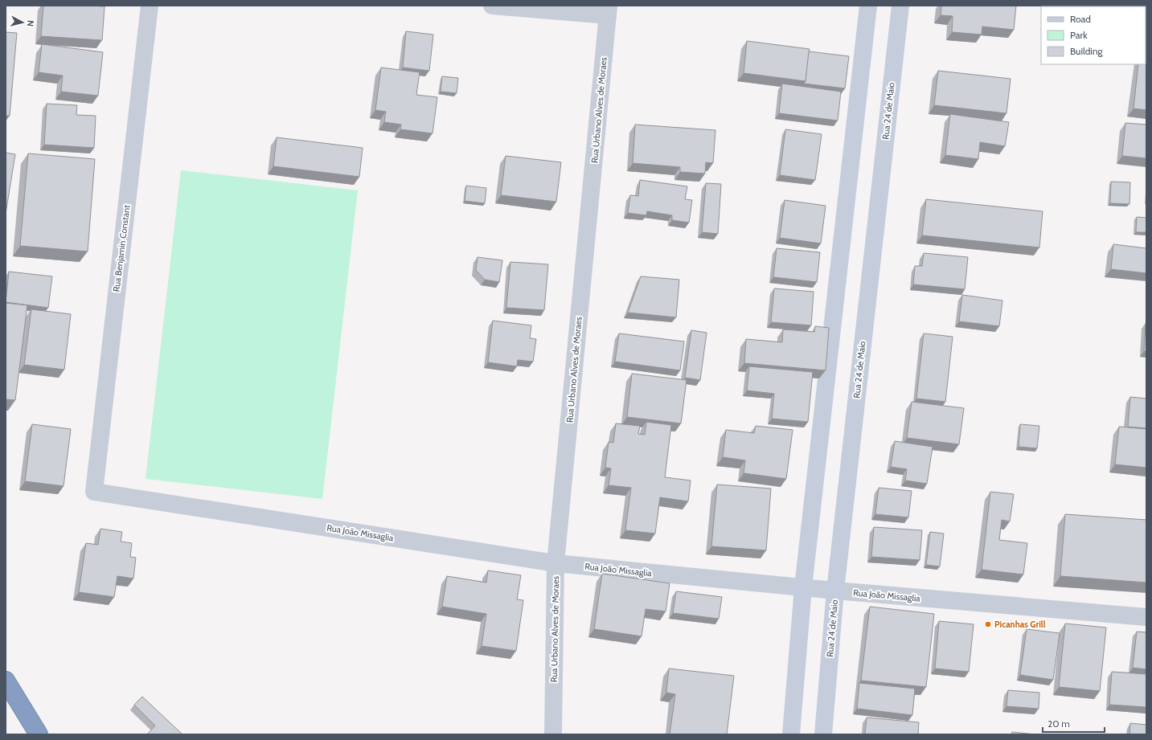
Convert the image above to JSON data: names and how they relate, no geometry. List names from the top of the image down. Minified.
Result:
{"streets":{"street":["Rua Urbano Alves de Moraes","Rua 24 de Maio","Rua Benjamin Constant","Rua João Missaglia"]},"crossings":[["Rua Urbano Alves de Moraes","Rua João Missaglia"],["Rua 24 de Maio","Rua João Missaglia"],["Rua Benjamin Constant","Rua João Missaglia"]],"places":["Picanhas Grill"],"legend":["Road","Park","Building"],"scale_bar":"20 m","north":"right"}
